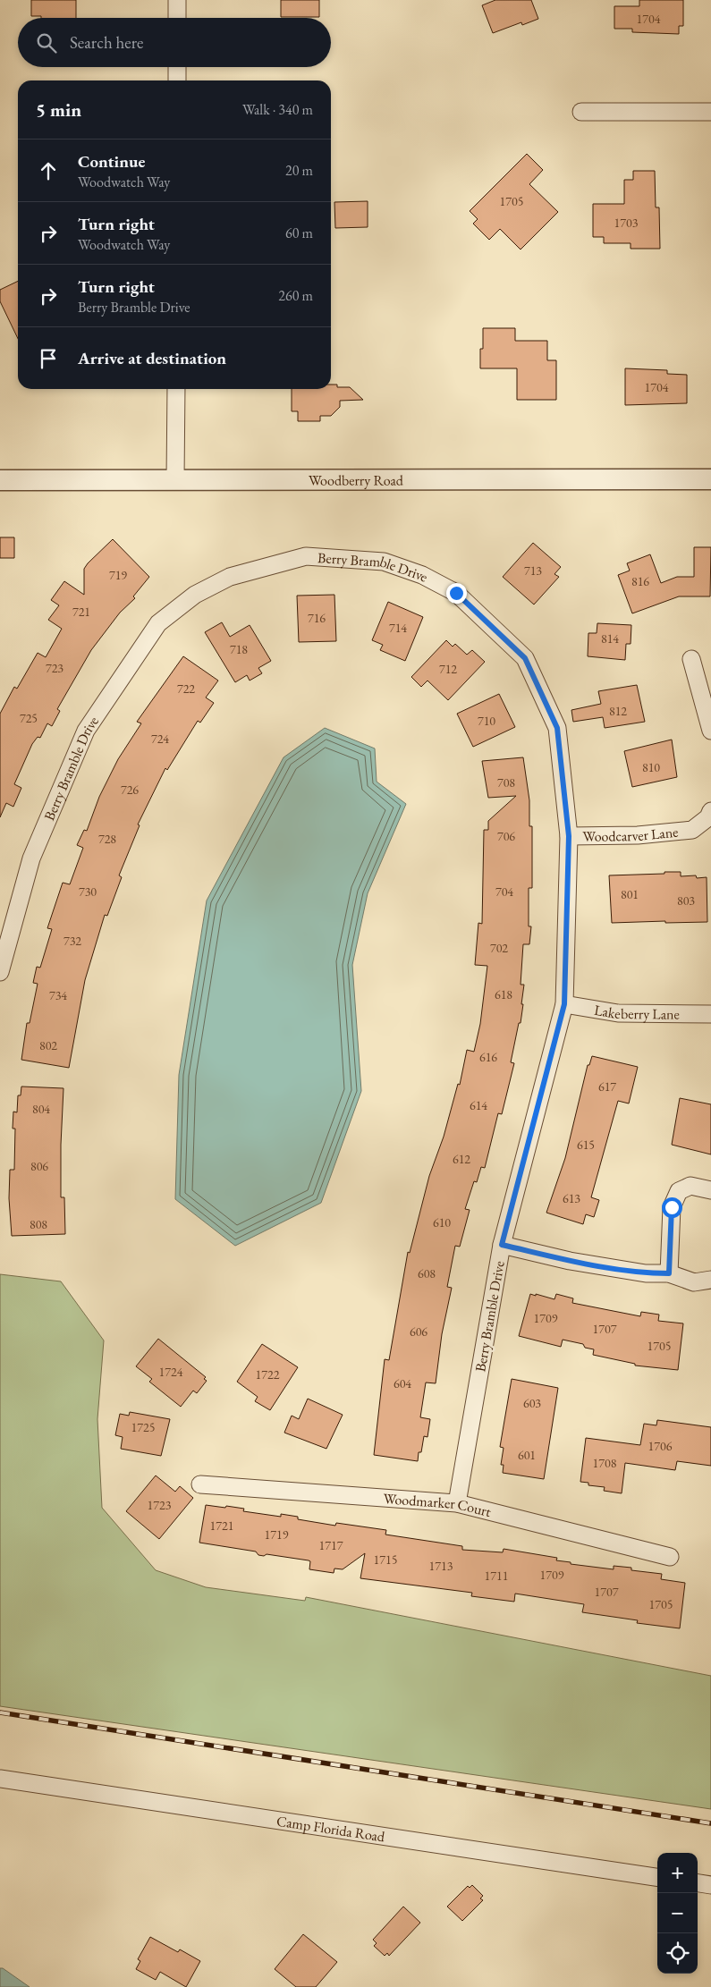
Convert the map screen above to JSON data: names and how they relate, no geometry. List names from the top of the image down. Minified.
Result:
{"streets":{"street":["Woodberry Road","Berry Bramble Drive","Woodcarver Lane","Lakeberry Lane","Woodmarker Court","Camp Florida Road"]},"crossings":[["Berry Bramble Drive","Woodcarver Lane"],["Berry Bramble Drive","Lakeberry Lane"],["Berry Bramble Drive","Woodmarker Court"]],"house_numbers":["1704","1705","1703","1704","713","719","816","721","716","714","814","718","723","712","722","812","725","710","724","810","708","726","706","728","730","704","801","803","732","702","618","734","802","616","617","614","804","615","612","806","613","610","808","608","1709","1707","606","1705","1724","1722","604","603","1725","1706","601","1708","1723","1721","1719","1717","1715","1713","1709","1711","1707","1705"],"page":{"search":"Search here","heading":["5 min","Walk · 340 m"],"list":[["Continue","Woodwatch Way","20 m"],["Turn right","Woodwatch Way","60 m"],["Turn right","Berry Bramble Drive","260 m"],"Arrive at destination"],"map_buttons":["+","−"]}}
